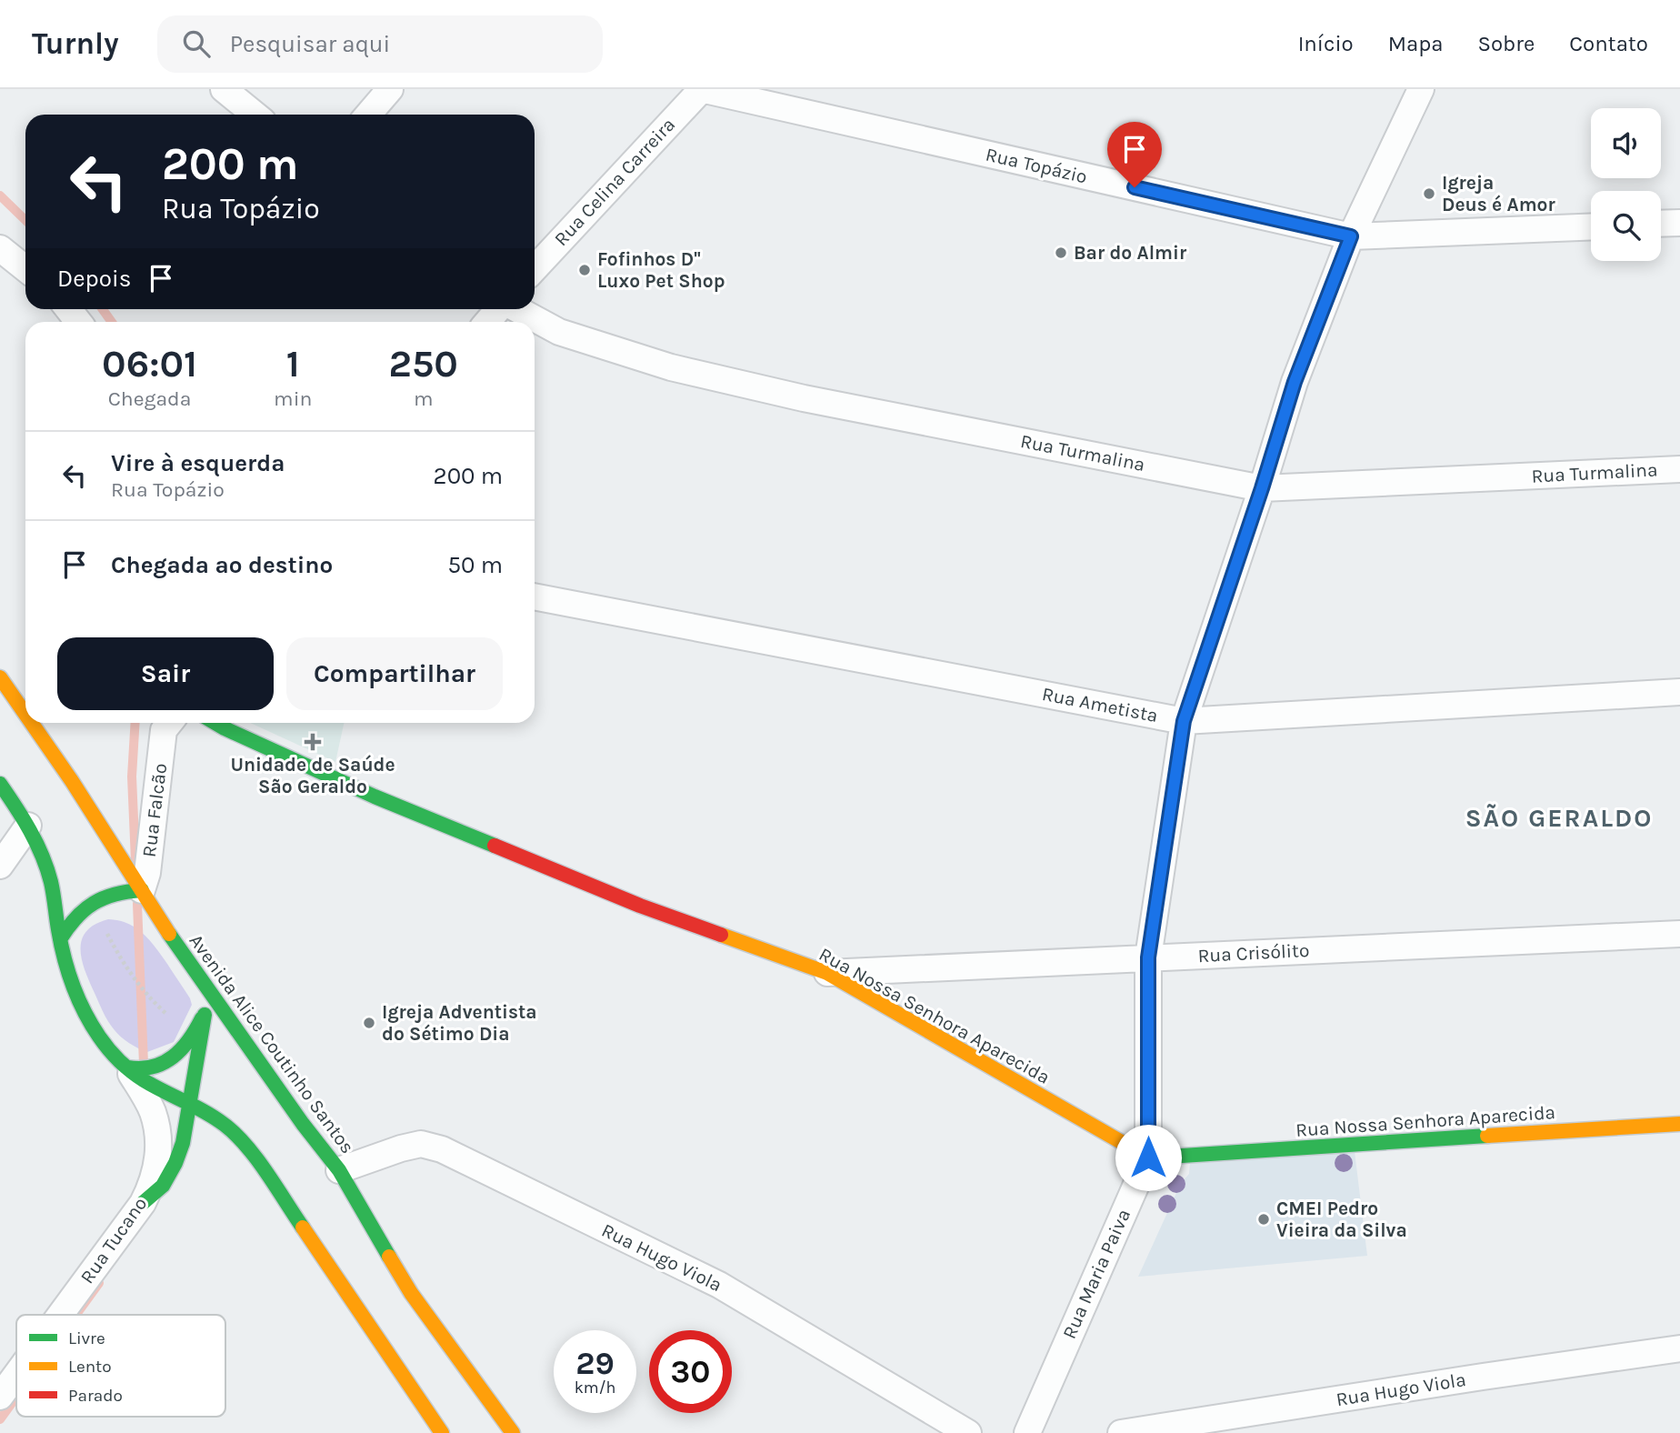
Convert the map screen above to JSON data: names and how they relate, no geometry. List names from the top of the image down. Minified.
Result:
{"streets":{"main road":["Rua Nossa Senhora Aparecida","Avenida Alice Coutinho Santos"],"street":["Rua Topázio","Rua Celina Carreira","Rua Turmalina","Rua Ametista","Rua Falcão","Rua Crisólito","Rua Tucano","Rua Hugo Viola","Rua Maria Paiva"]},"crossings":[["Rua Topázio","Rua Celina Carreira"],["Rua Topázio","Rua Maria Paiva"],["Rua Turmalina","Rua Maria Paiva"],["Rua Ametista","Rua Maria Paiva"],["Rua Falcão","Avenida Alice Coutinho Santos"],["Rua Crisólito","Rua Nossa Senhora Aparecida"],["Rua Crisólito","Rua Maria Paiva"],["Rua Nossa Senhora Aparecida","Rua Maria Paiva"],["Avenida Alice Coutinho Santos","Rua Hugo Viola"]],"districts":["SÃO GERALDO"],"places":{"other":["Igreja Deus é Amor","Bar do Almir","Fofinhos D'' Luxo Pet Shop","Igreja Adventista do Sétimo Dia","CMEI Pedro Vieira da Silva"],"health":["Unidade de Saúde São Geraldo"]},"legend":["Livre","Lento","Parado"],"page":{"header":"Turnly","search":"Pesquisar aqui","nav":["Início","Mapa","Sobre","Contato"],"turn":["200 m","Rua Topázio"],"then":"Depois","eta":["06:01","Chegada","1","min","250","m"],"list":[{"name":"Vire à esquerda","note":"Rua Topázio","value":"200 m"},{"name":"Chegada ao destino","value":"50 m"}],"buttons":["Sair","Compartilhar"],"speed":"29 km/h","limit":"30"}}
